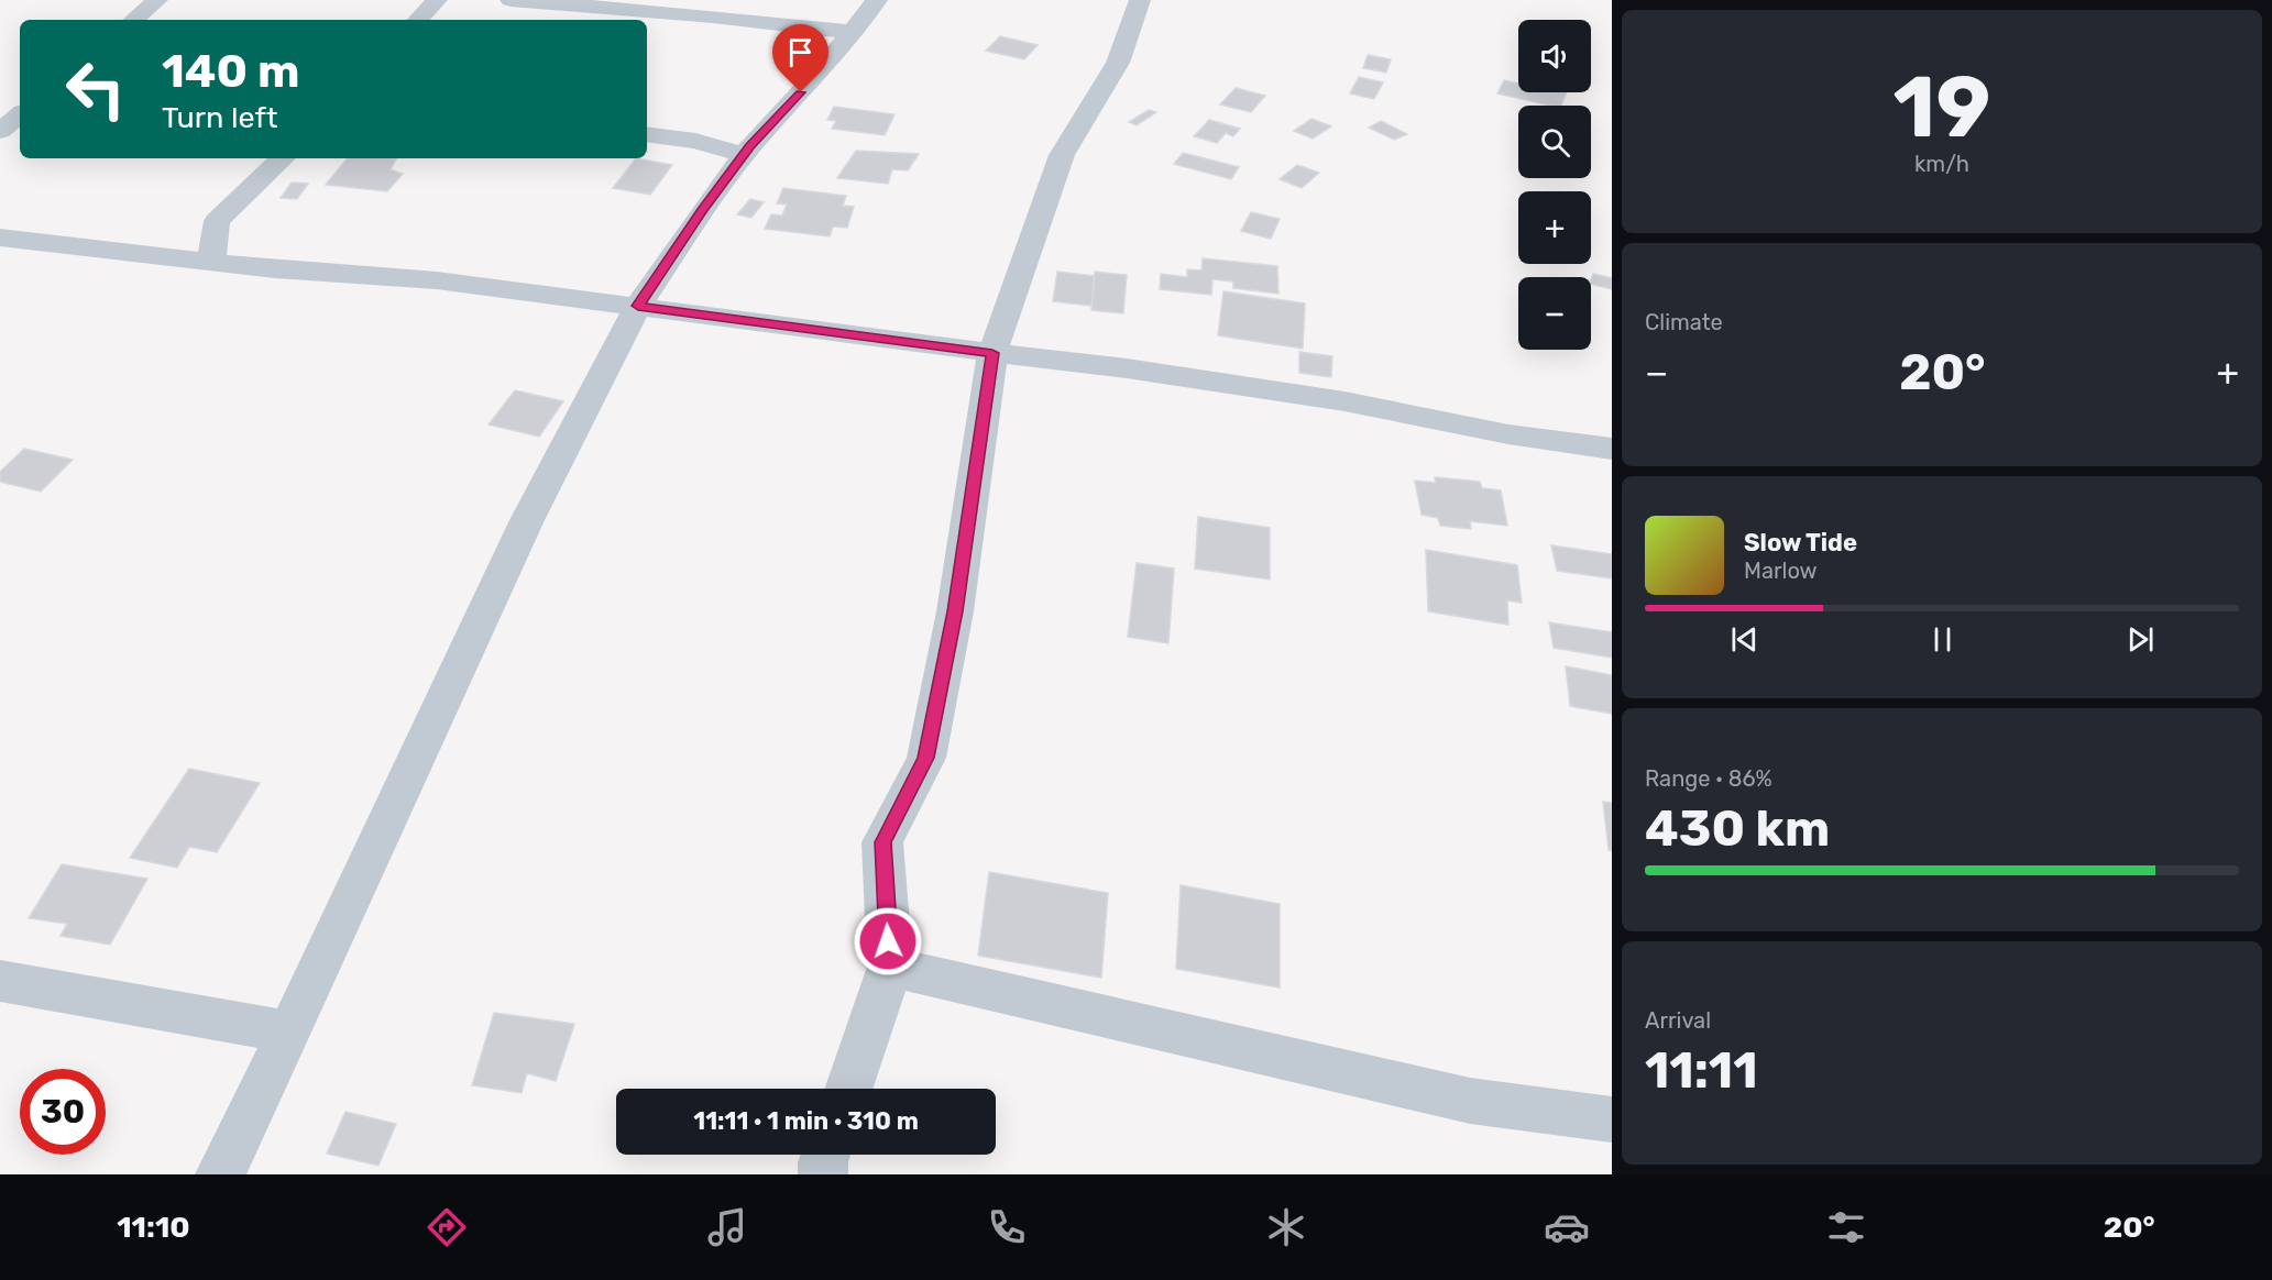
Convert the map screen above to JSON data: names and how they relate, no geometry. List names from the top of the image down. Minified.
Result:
{"page":{"tile":[["19","km/h"],"Climate",["Range · 86%","430 km"],["Arrival","11:11"]],"map_buttons":["+","−"],"turn":["140 m","Turn left"],"heat":["−","20°","+"],"song":["Slow Tide","Marlow"],"limit":"30","trip":"11:11 · 1 min · 310 m","tabs":["11:10","20°"]}}
